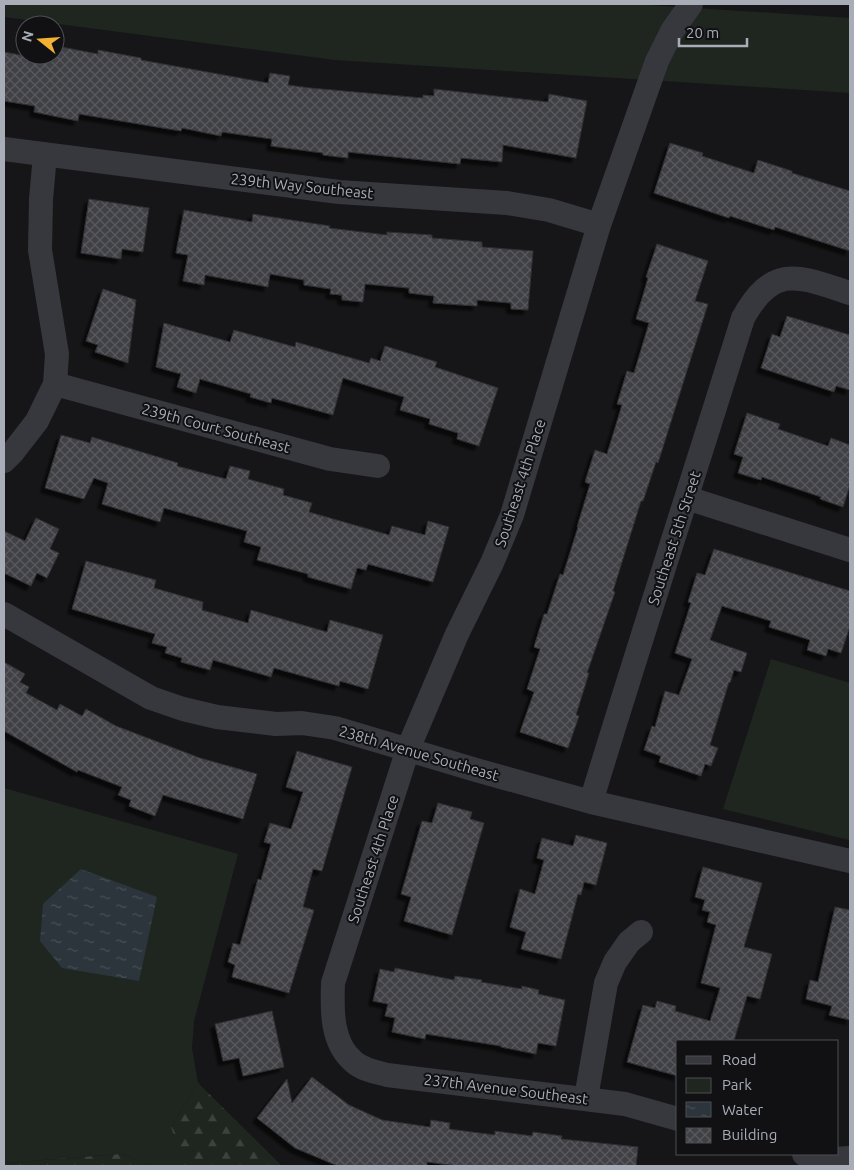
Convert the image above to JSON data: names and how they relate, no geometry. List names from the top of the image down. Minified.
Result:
{"streets":{"street":["239th Way Southeast","239th Court Southeast","Southeast 4th Place","Southeast 5th Street","238th Avenue Southeast","237th Avenue Southeast"]},"crossings":[["239th Way Southeast","Southeast 4th Place"],["Southeast 4th Place","238th Avenue Southeast"],["Southeast 4th Place","237th Avenue Southeast"],["Southeast 5th Street","238th Avenue Southeast"]],"legend":["Road","Park","Water","Building"],"scale_bar":"20 m","north":"left"}
